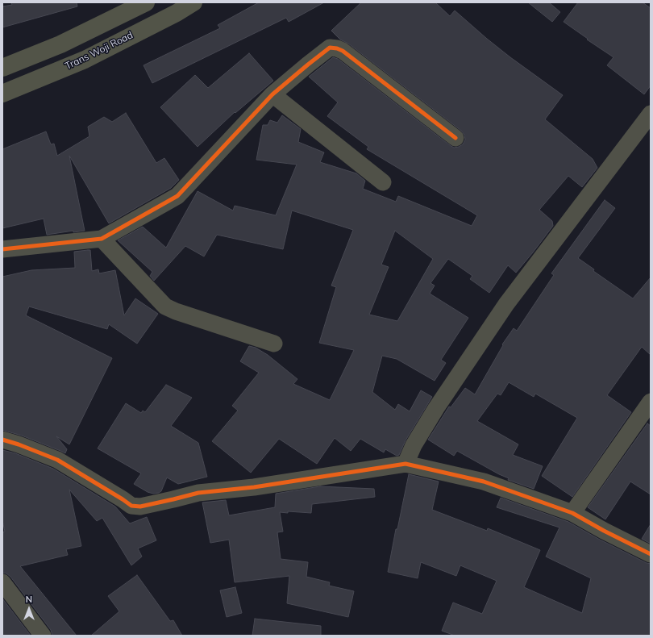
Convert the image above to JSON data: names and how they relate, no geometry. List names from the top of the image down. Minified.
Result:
{"streets":{"main road":["Trans Woji Road"]},"north":"top"}
